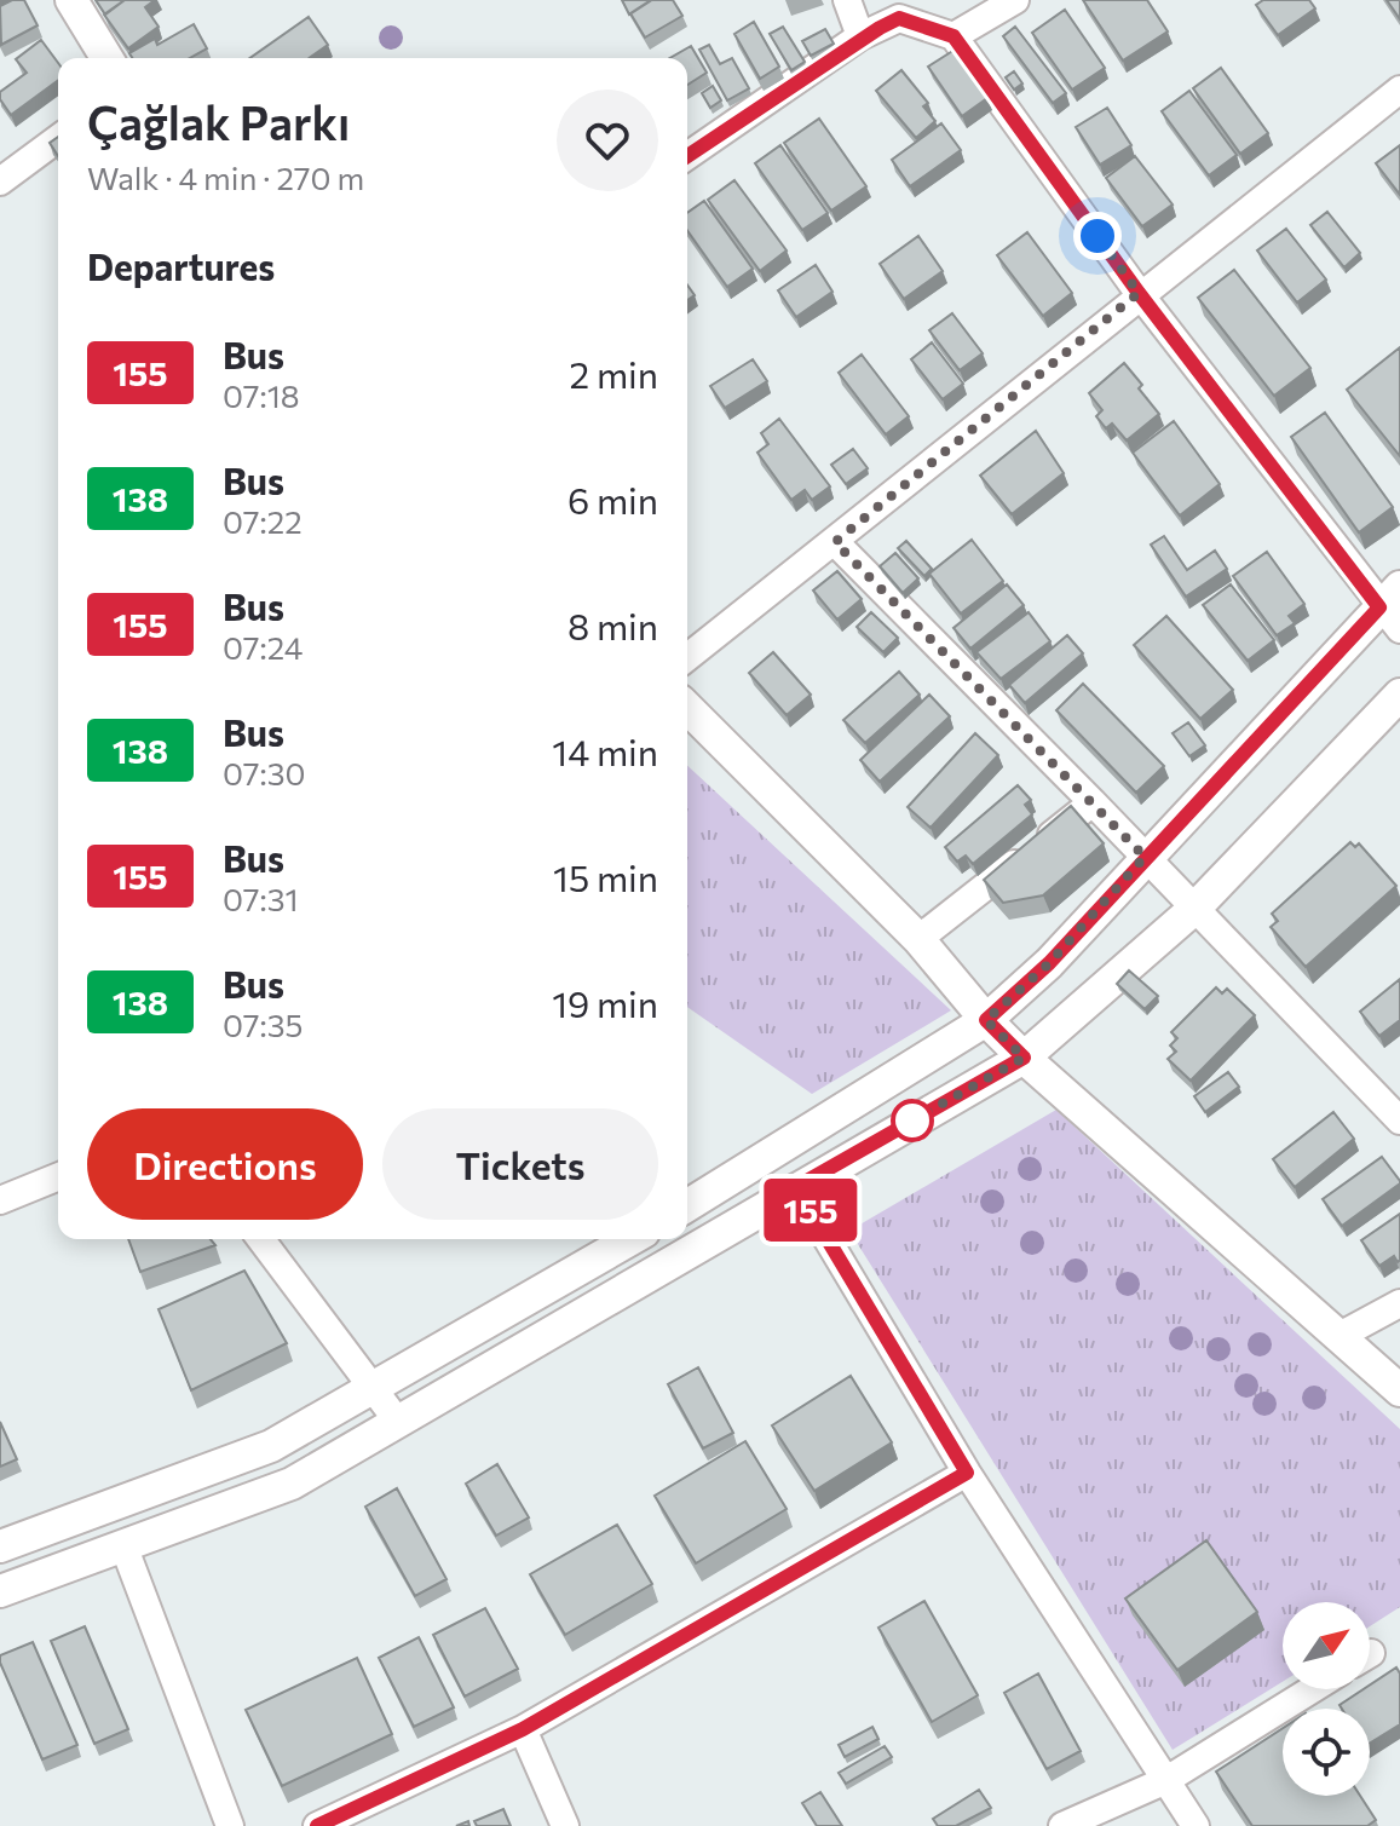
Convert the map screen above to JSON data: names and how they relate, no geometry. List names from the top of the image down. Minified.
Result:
{"lines":["bus line 155"],"north":"top right","page":{"on_map":"155","heading":[["Çağlak Parkı","Walk · 4 min · 270 m"],"Departures"],"list":[{"mark":"155","name":"Bus","note":"07:18","value":"2 min"},{"mark":"138","name":"Bus","note":"07:22","value":"6 min"},{"mark":"155","name":"Bus","note":"07:24","value":"8 min"},{"mark":"138","name":"Bus","note":"07:30","value":"14 min"},{"mark":"155","name":"Bus","note":"07:31","value":"15 min"},{"mark":"138","name":"Bus","note":"07:35","value":"19 min"}],"buttons":["Directions","Tickets"]}}
